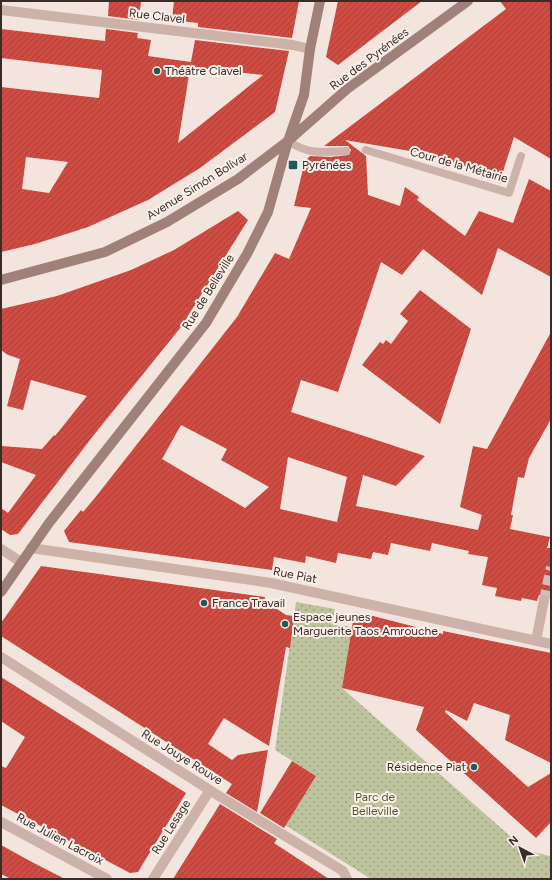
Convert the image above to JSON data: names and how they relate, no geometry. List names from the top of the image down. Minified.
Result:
{"streets":{"main road":["Rue des Pyrénées","Avenue Simón Bolívar","Rue de Belleville"],"street":["Rue Clavel","Rue Piat","Rue Jouye Rouve","Rue Lesage","Rue Julien Lacroix"],"lane":["Cour de la Métairie"]},"crossings":[["Rue Clavel","Rue de Belleville"],["Rue des Pyrénées","Avenue Simón Bolívar"],["Rue des Pyrénées","Rue de Belleville"],["Avenue Simón Bolívar","Rue de Belleville"],["Rue de Belleville","Rue Piat"],["Rue Jouye Rouve","Rue Lesage"]],"parks":["Parc de Belleville"],"places":{"other":["Théâtre Clavel","France Travail","Espace jeunes Marguerite Taos Amrouche","Résidence Piat"],"transit":["Pyrénées"]},"north":"top left"}
